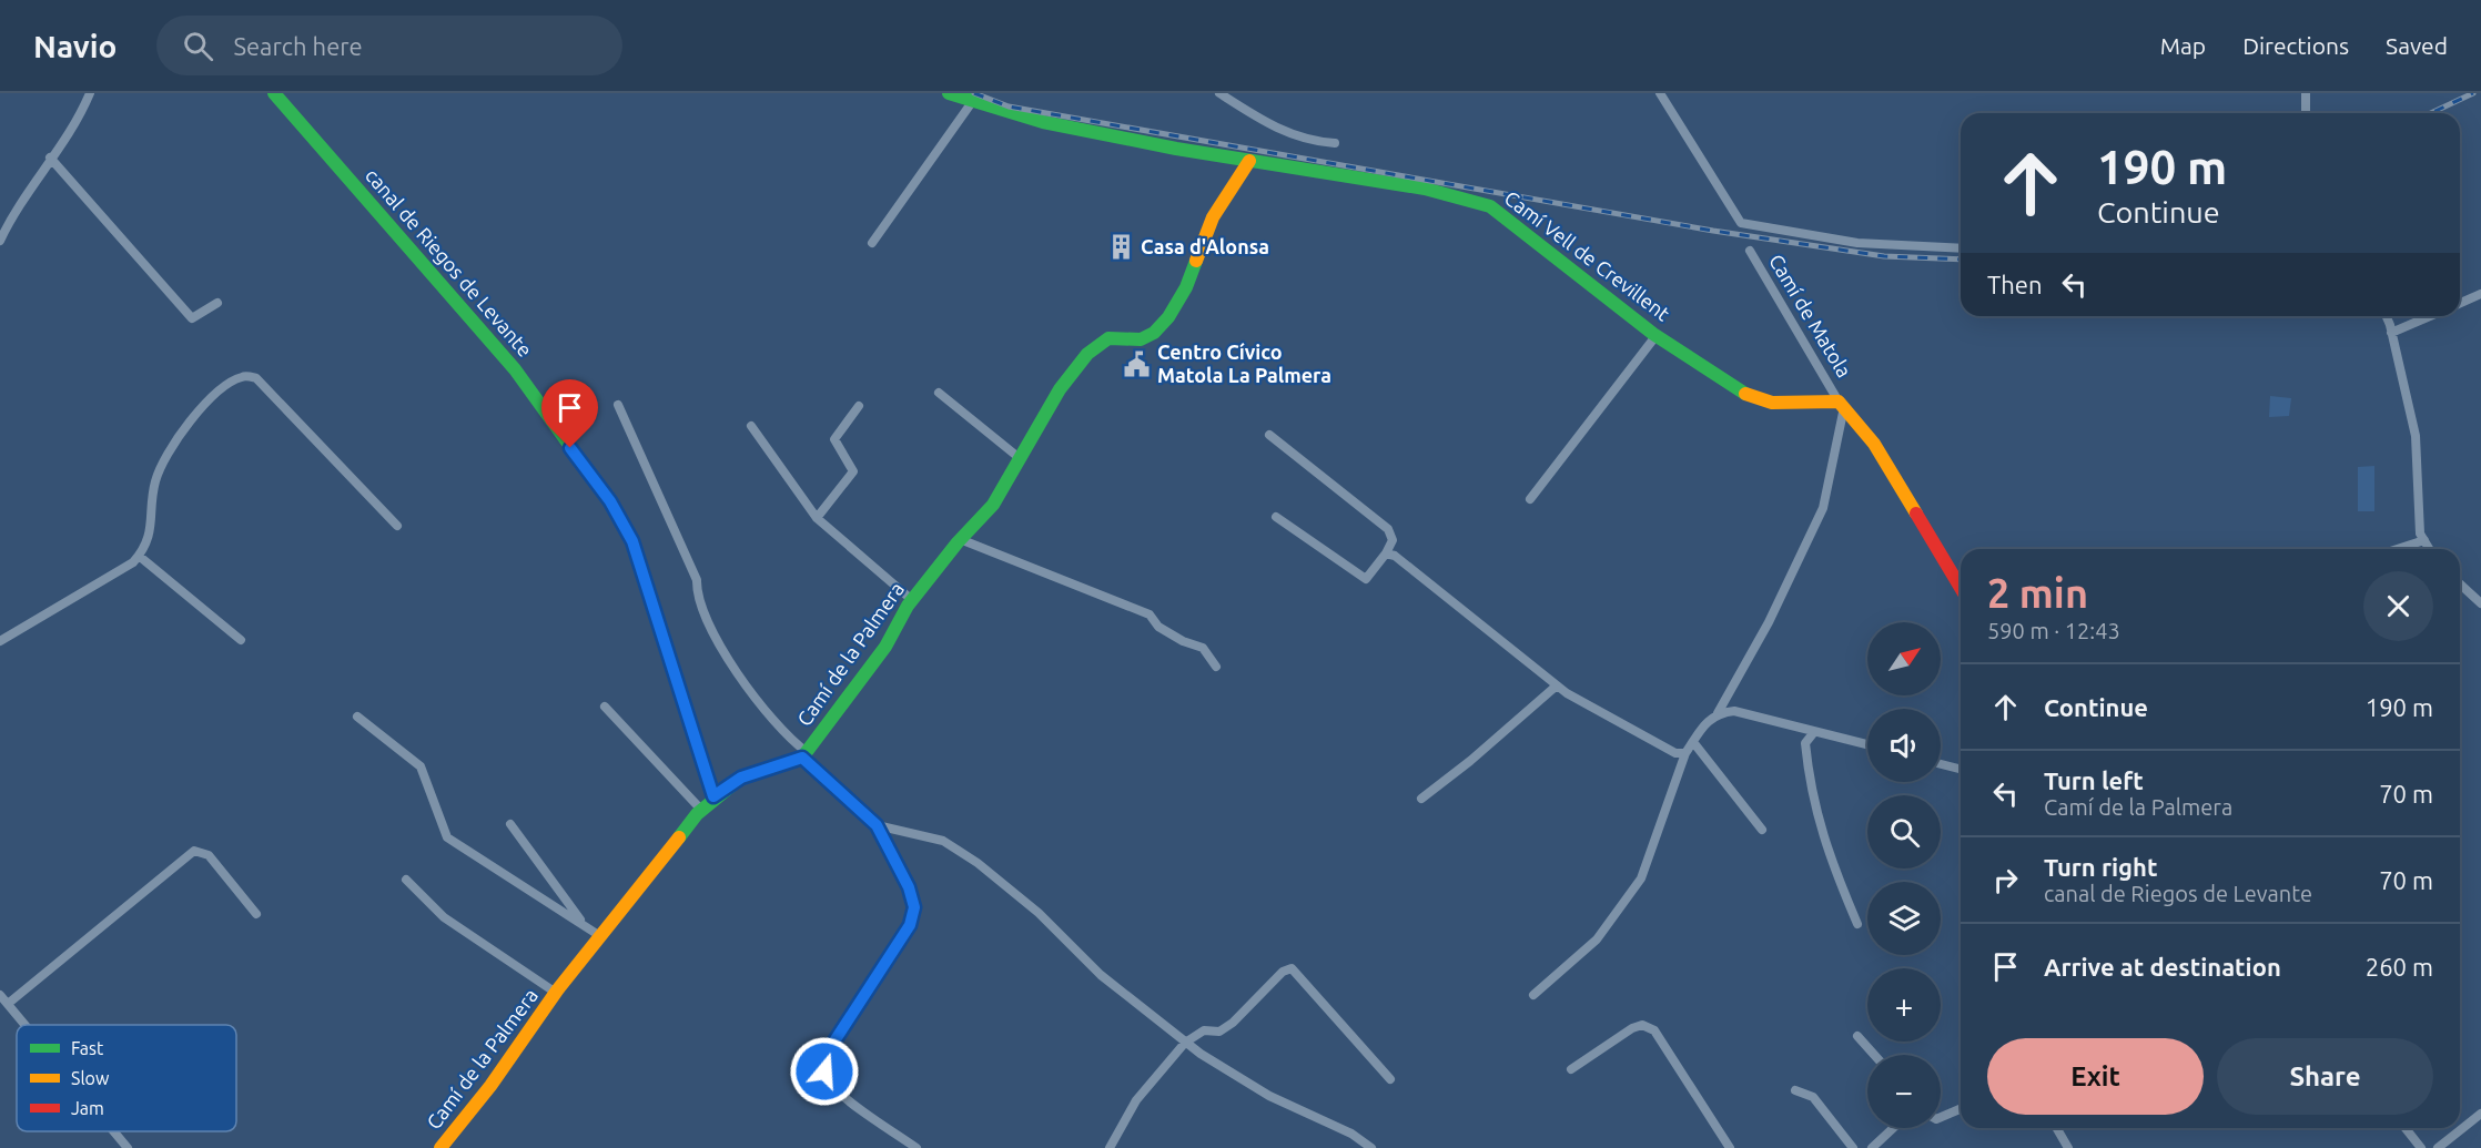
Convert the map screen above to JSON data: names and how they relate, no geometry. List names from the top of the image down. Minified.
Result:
{"streets":{"street":["Camí Vell de Crevillent","canal de Riegos de Levante","Camí de Matola","Camí de la Palmera"]},"crossings":[["Camí Vell de Crevillent","Camí de Matola"],["Camí Vell de Crevillent","Camí de la Palmera"],["canal de Riegos de Levante","Camí de la Palmera"]],"places":{"building":["Casa d'Alonsa"],"public building":["Centro Cívico Matola La Palmera"]},"legend":["Fast","Slow","Jam"],"north":"top right","page":{"header":"Navio","search":"Search here","nav":["Map","Directions","Saved"],"turn":["190 m","Continue"],"then":"Then","heading":["2 min","590 m · 12:43"],"map_buttons":["+","−"],"list":[{"name":"Continue","value":"190 m"},{"name":"Turn left","note":"Camí de la Palmera","value":"70 m"},{"name":"Turn right","note":"canal de Riegos de Levante","value":"70 m"},{"name":"Arrive at destination","value":"260 m"}],"buttons":["Exit","Share"]}}
